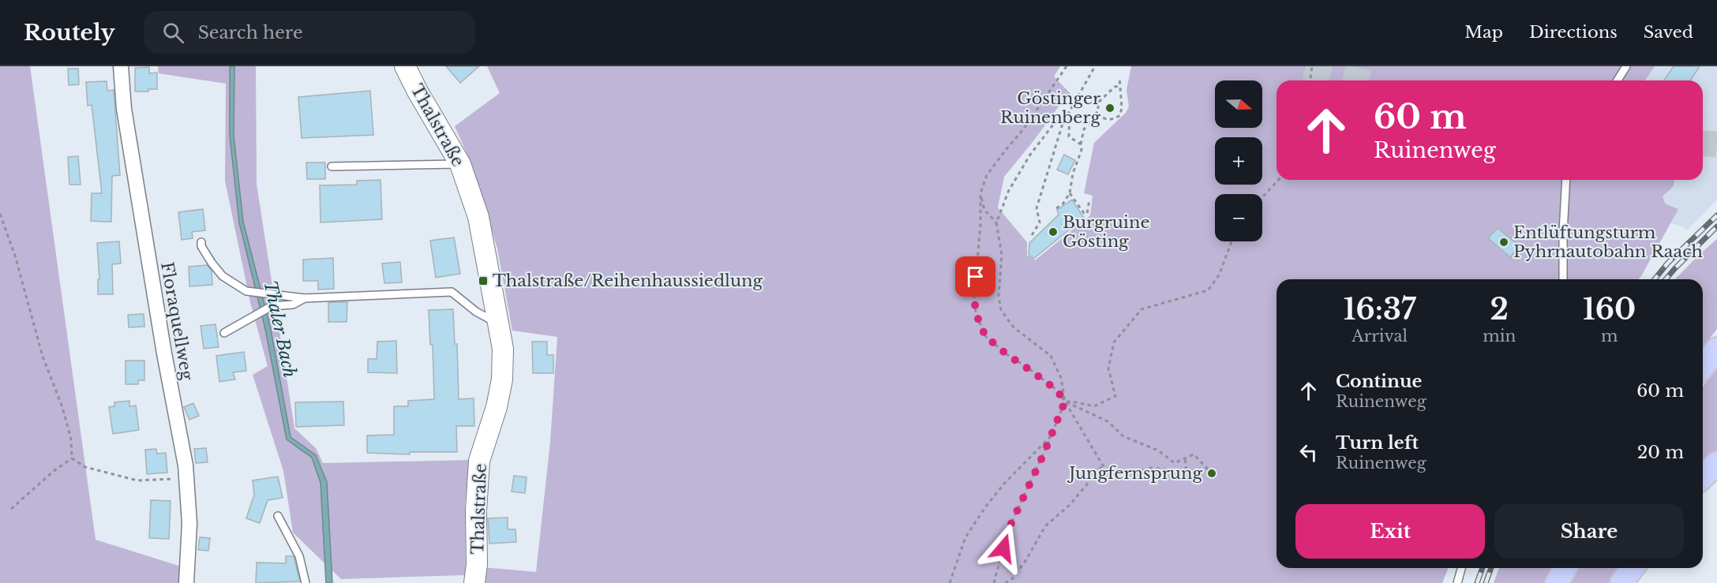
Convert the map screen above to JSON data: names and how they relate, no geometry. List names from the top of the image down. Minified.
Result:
{"streets":{"main road":["Thalstraße"],"street":["Floraquellweg"]},"water":["Thaler Bach"],"places":{"other":["Göstinger Ruinenberg","Burgruine Gösting","Entlüftungsturm Pyhrnautobahn Raach","Jungfernsprung"],"transit":["Thalstraße/Reihenhaussiedlung"]},"north":"right","page":{"header":"Routely","search":"Search here","nav":["Map","Directions","Saved"],"map_buttons":["+","−"],"turn":["60 m","Ruinenweg"],"eta":["16:37","Arrival","2","min","160","m"],"list":[{"name":"Continue","note":"Ruinenweg","value":"60 m"},{"name":"Turn left","note":"Ruinenweg","value":"20 m"}],"buttons":["Exit","Share"]}}
